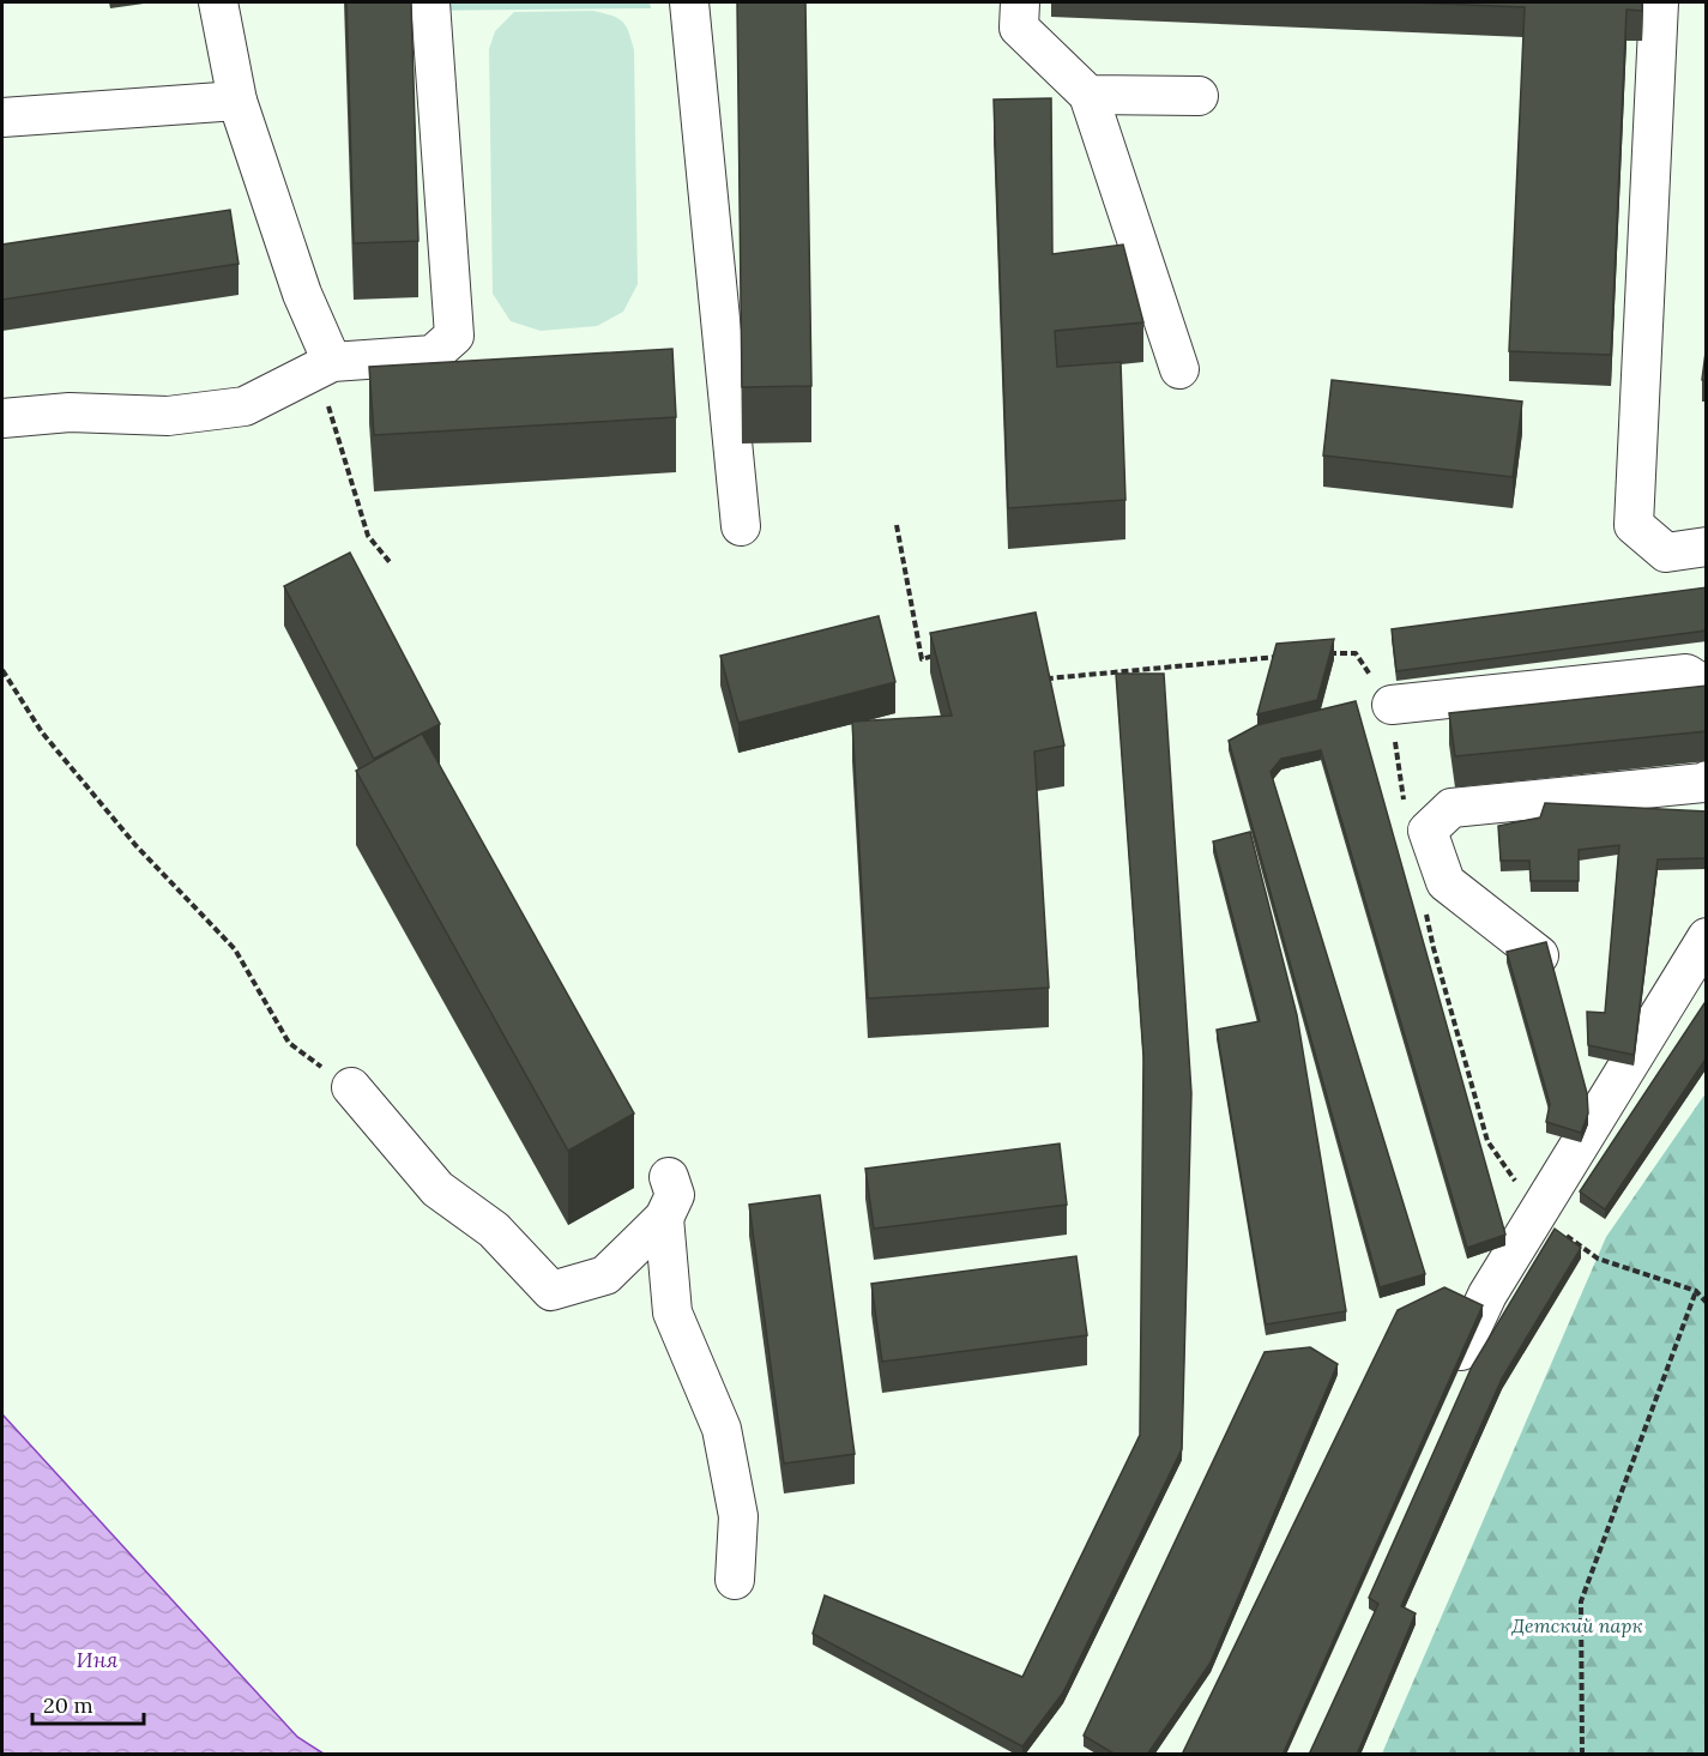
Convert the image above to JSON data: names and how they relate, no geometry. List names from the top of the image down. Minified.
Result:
{"water":["Иня"],"parks":["Детский парк"],"scale_bar":"20 m"}
